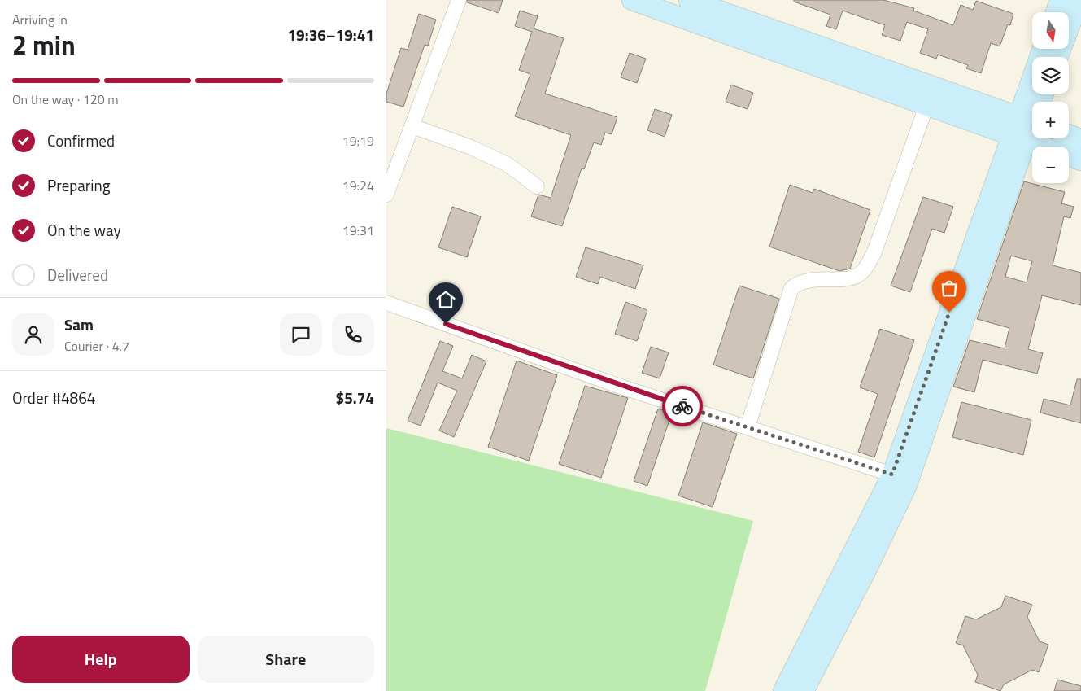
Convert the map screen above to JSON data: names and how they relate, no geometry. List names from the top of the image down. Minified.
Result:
{"north":"bottom","page":{"heading":["2 min","Arriving in","19:36–19:41"],"panel":["Sam","Courier · 4.7","Order #4864","$5.74"],"map_buttons":["+","−"],"bar":"On the way · 120 m","list":[["Confirmed","19:19"],["Preparing","19:24"],["On the way","19:31"],"Delivered"],"buttons":["Help","Share"]}}
